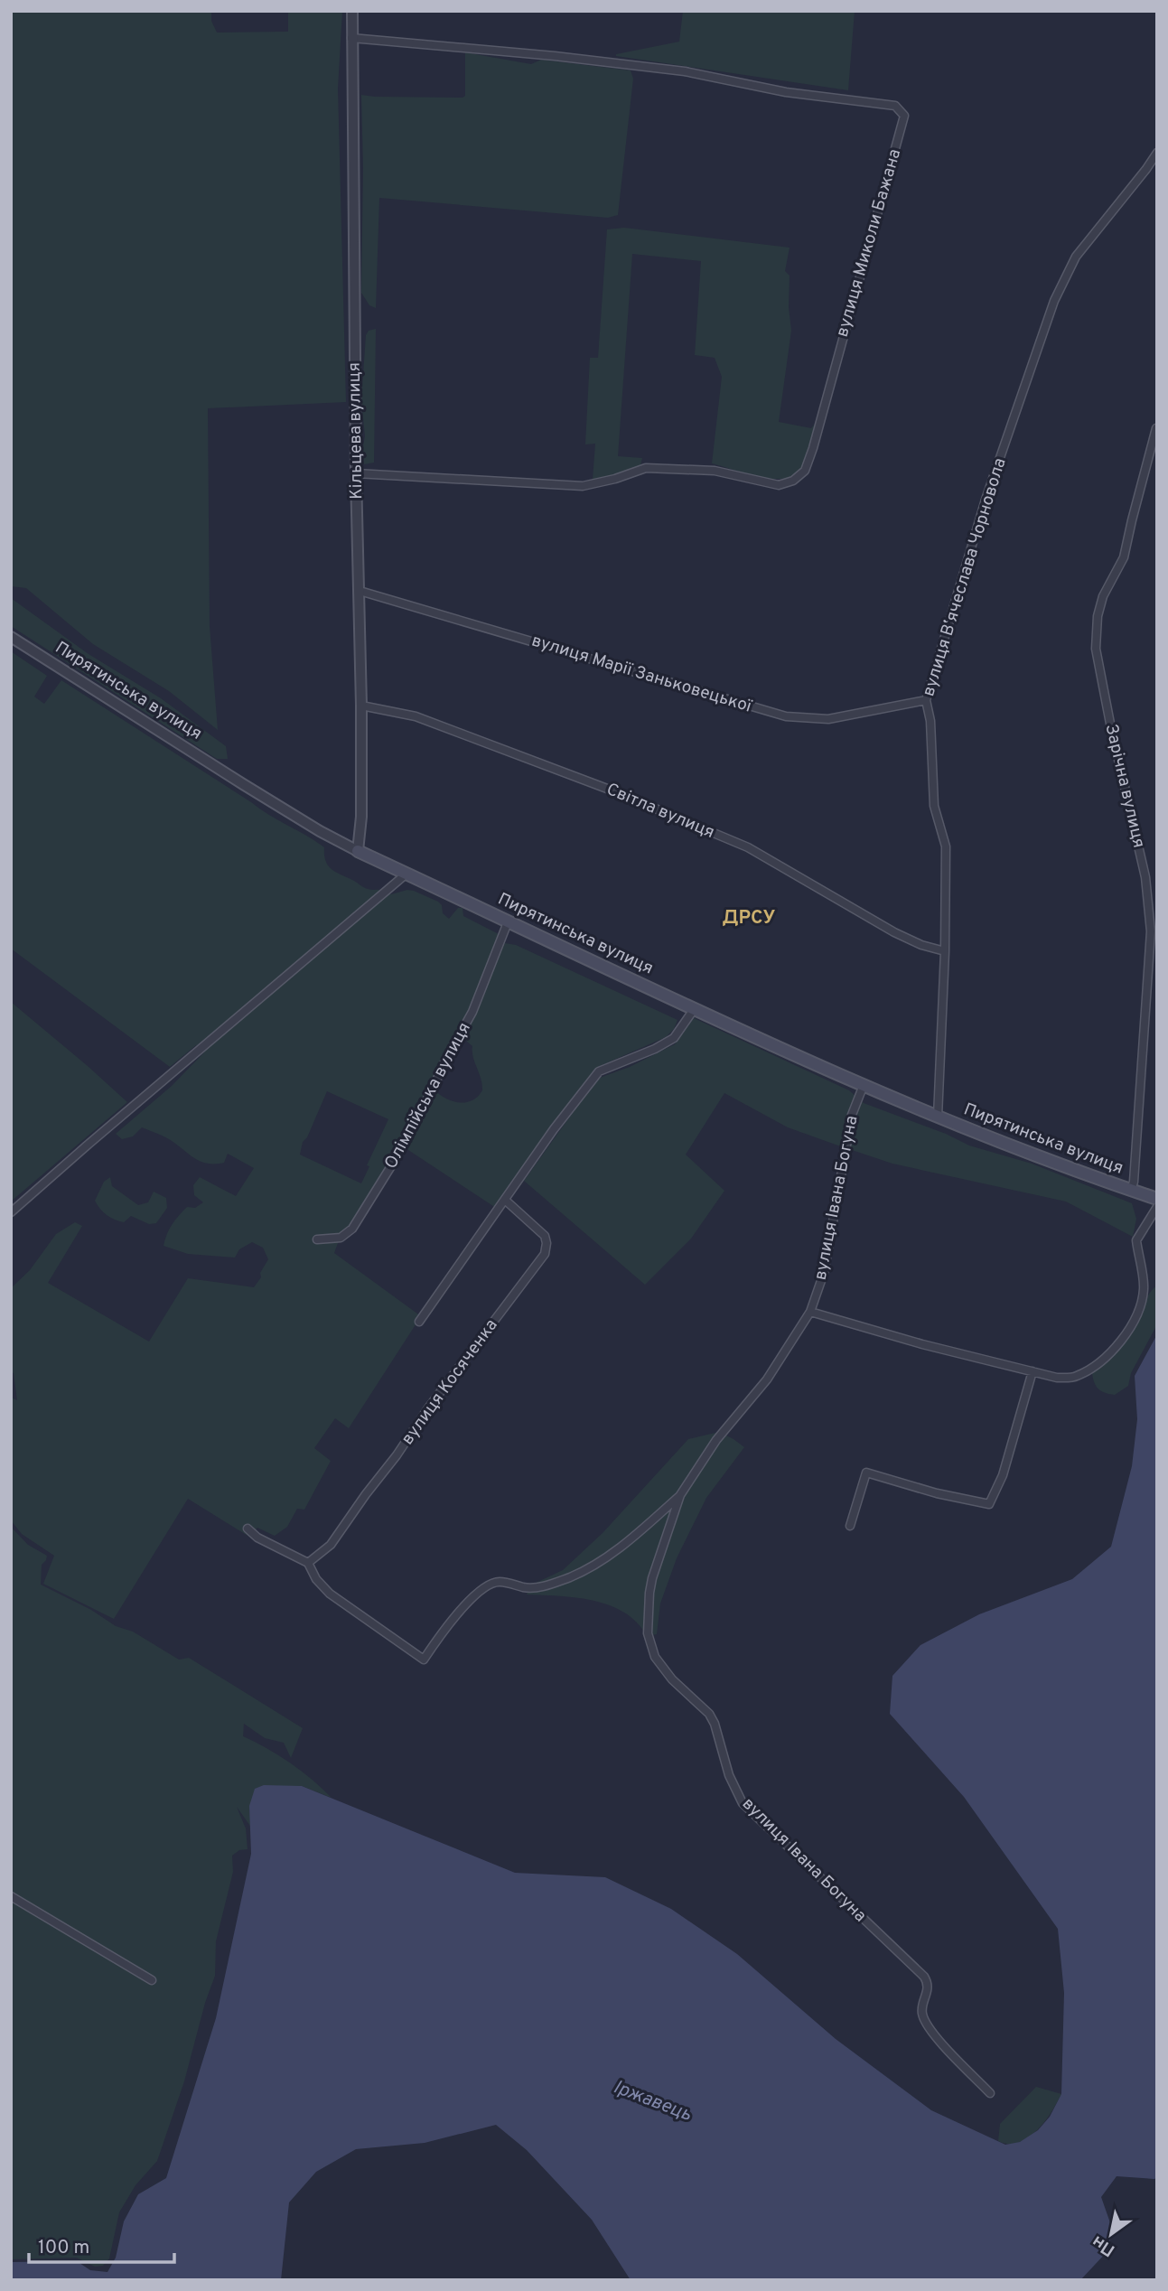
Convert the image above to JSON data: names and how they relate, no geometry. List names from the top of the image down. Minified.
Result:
{"streets":{"main road":["Пирятинська вулиця"],"street":["вулиця Миколи Бажана","Кільцева вулиця","вулиця Вʼячеслава Чорновола","вулиця Марії Заньковецької","Зарічна вулиця","Світла вулиця","Олімпійська вулиця","вулиця Івана Богуна","вулиця Косяченка"]},"crossings":[["вулиця Миколи Бажана","Кільцева вулиця"],["Кільцева вулиця","вулиця Марії Заньковецької"],["Кільцева вулиця","Пирятинська вулиця"],["Кільцева вулиця","Світла вулиця"],["вулиця Вʼячеслава Чорновола","вулиця Марії Заньковецької"],["вулиця Вʼячеслава Чорновола","Пирятинська вулиця"],["вулиця Вʼячеслава Чорновола","Світла вулиця"],["Пирятинська вулиця","Зарічна вулиця"],["Пирятинська вулиця","Олімпійська вулиця"],["Пирятинська вулиця","вулиця Івана Богуна"],["вулиця Івана Богуна","вулиця Косяченка"]],"districts":["ДРСУ"],"water":["Іржавець"],"scale_bar":"100 m","north":"bottom left"}
